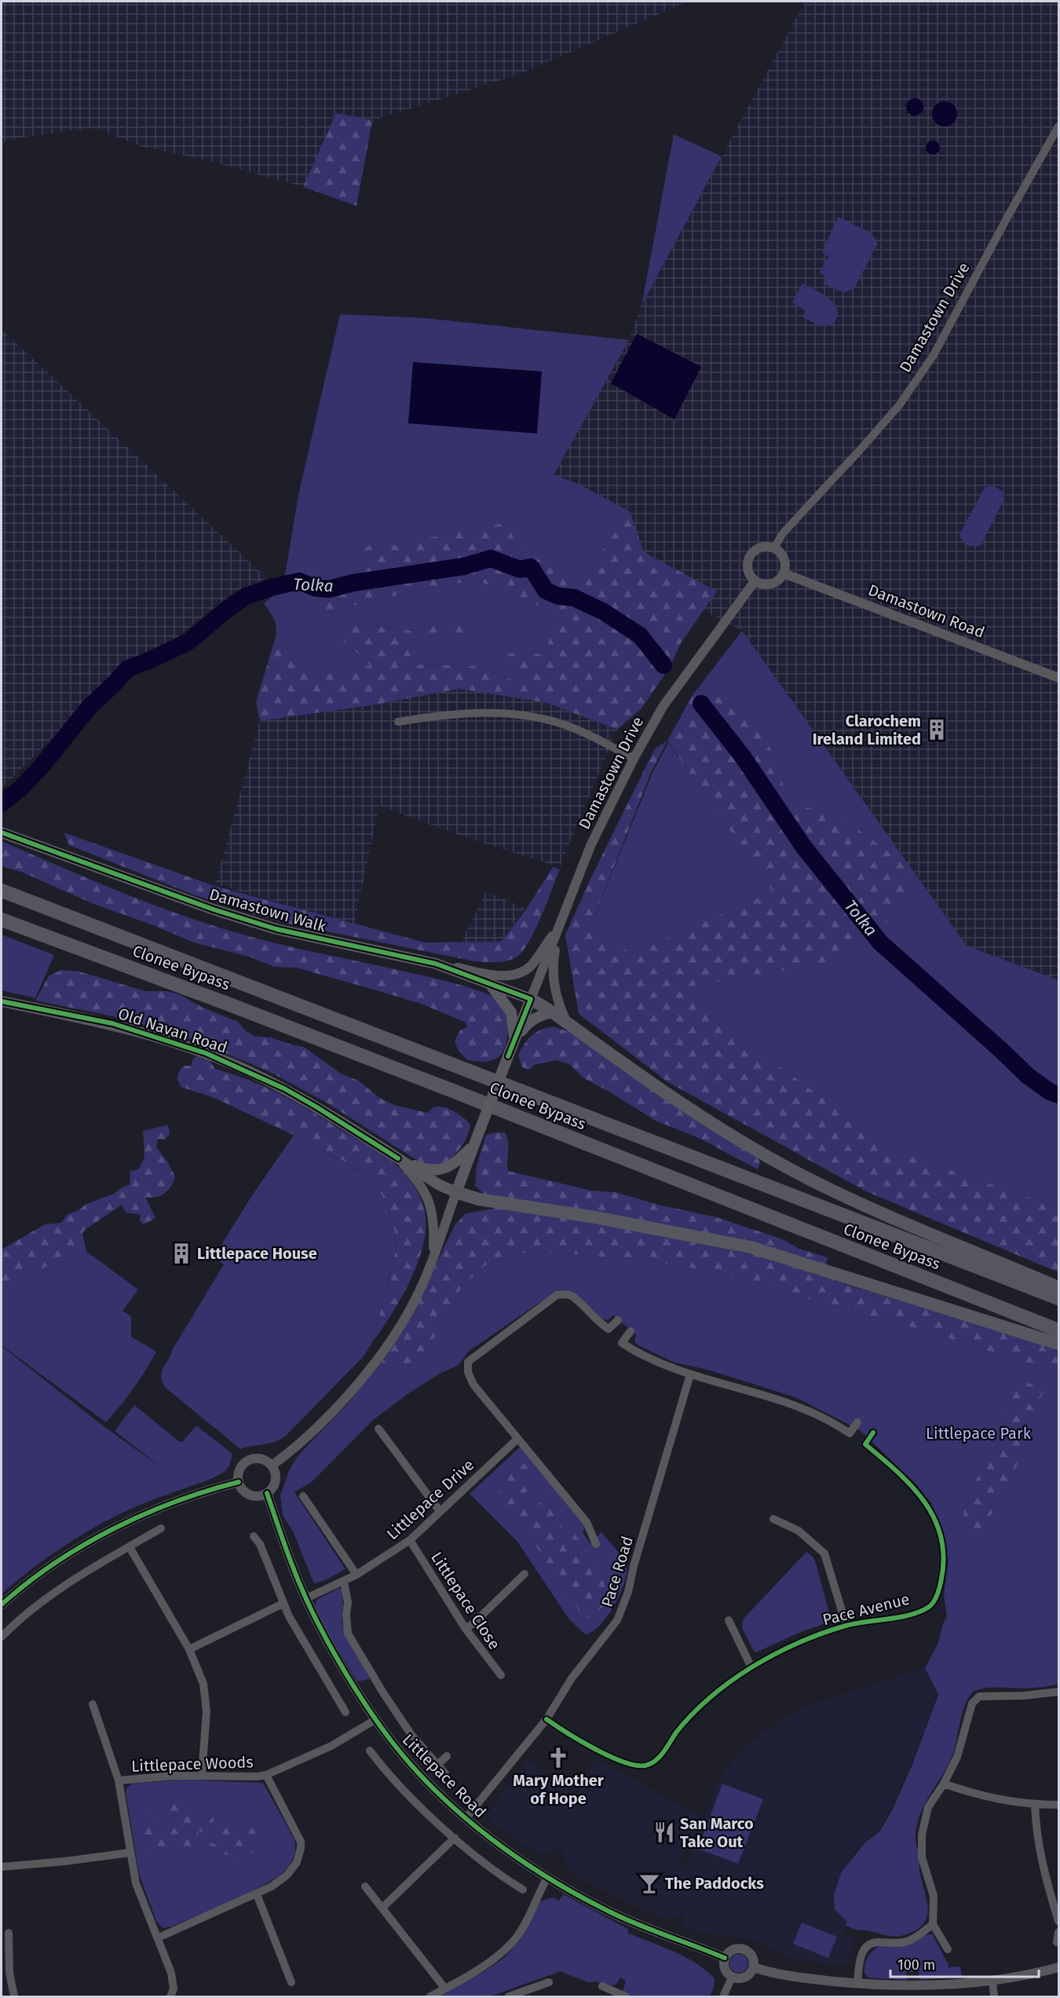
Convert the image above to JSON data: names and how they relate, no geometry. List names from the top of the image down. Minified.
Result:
{"streets":{"highway":["Clonee Bypass"],"main road":["Damastown Walk","Old Navan Road"],"street":["Damastown Drive","Damastown Road","Littlepace Drive","Pace Road","Littlepace Close","Pace Avenue","Littlepace Woods","Littlepace Road"]},"crossings":[["Damastown Drive","Damastown Road"],["Damastown Drive","Damastown Walk"],["Littlepace Drive","Littlepace Close"],["Littlepace Drive","Littlepace Road"],["Pace Road","Pace Avenue"],["Pace Road","Littlepace Road"],["Littlepace Woods","Littlepace Road"]],"water":["Tolka"],"parks":["Littlepace Park"],"places":{"building":["Clarochem Ireland Limited","Littlepace House"],"church":["Mary Mother of Hope"],"restaurant":["San Marco Take Out"],"bar":["The Paddocks"]},"scale_bar":"100 m"}
